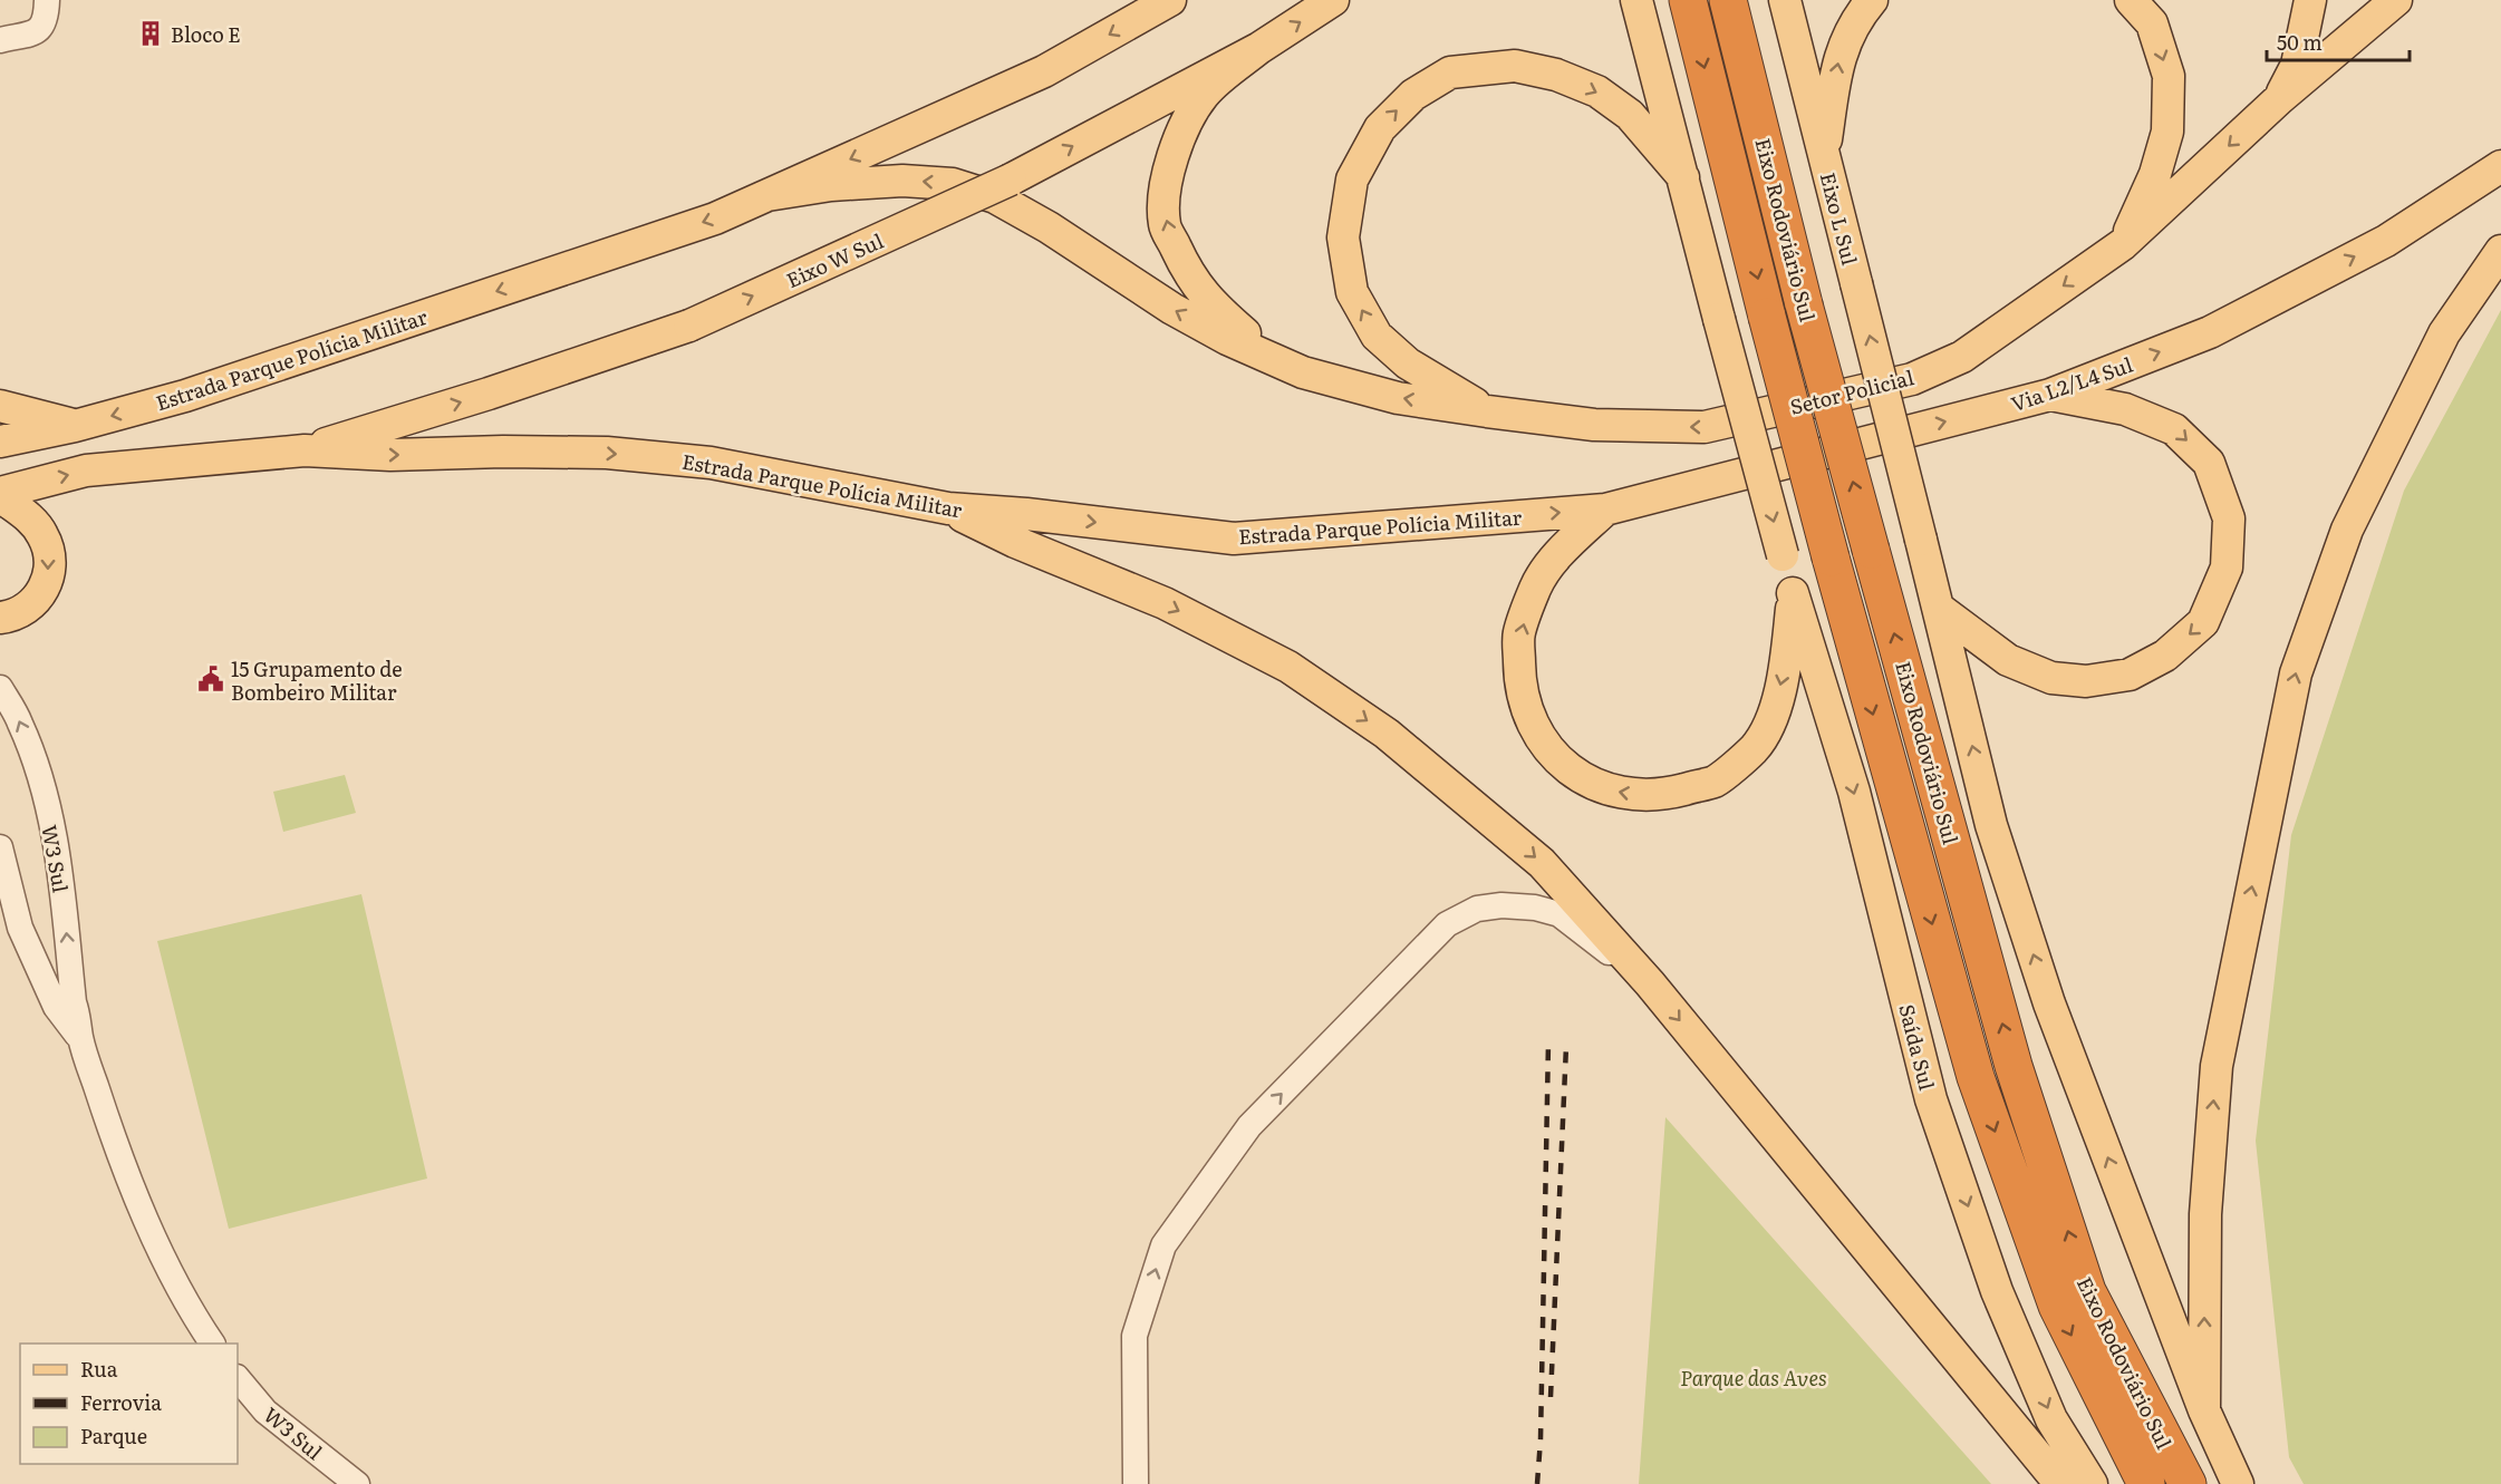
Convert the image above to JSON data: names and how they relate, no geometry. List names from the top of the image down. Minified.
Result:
{"streets":{"highway":["Eixo Rodoviário Sul"],"main road":["Eixo L Sul","Eixo W Sul","Estrada Parque Polícia Militar","Via L2/L4 Sul","Setor Policial","Saída Sul"],"street":["W3 Sul"]},"crossings":[["Eixo W Sul","Estrada Parque Polícia Militar"],["Estrada Parque Polícia Militar","Via L2/L4 Sul"]],"one_way":["Eixo L Sul","Via L2/L4 Sul","Setor Policial"],"parks":["Parque das Aves"],"places":{"building":["Bloco E"],"public building":["15 Grupamento de Bombeiro Militar"]},"legend":["Rua","Ferrovia","Parque"],"scale_bar":"50 m"}
